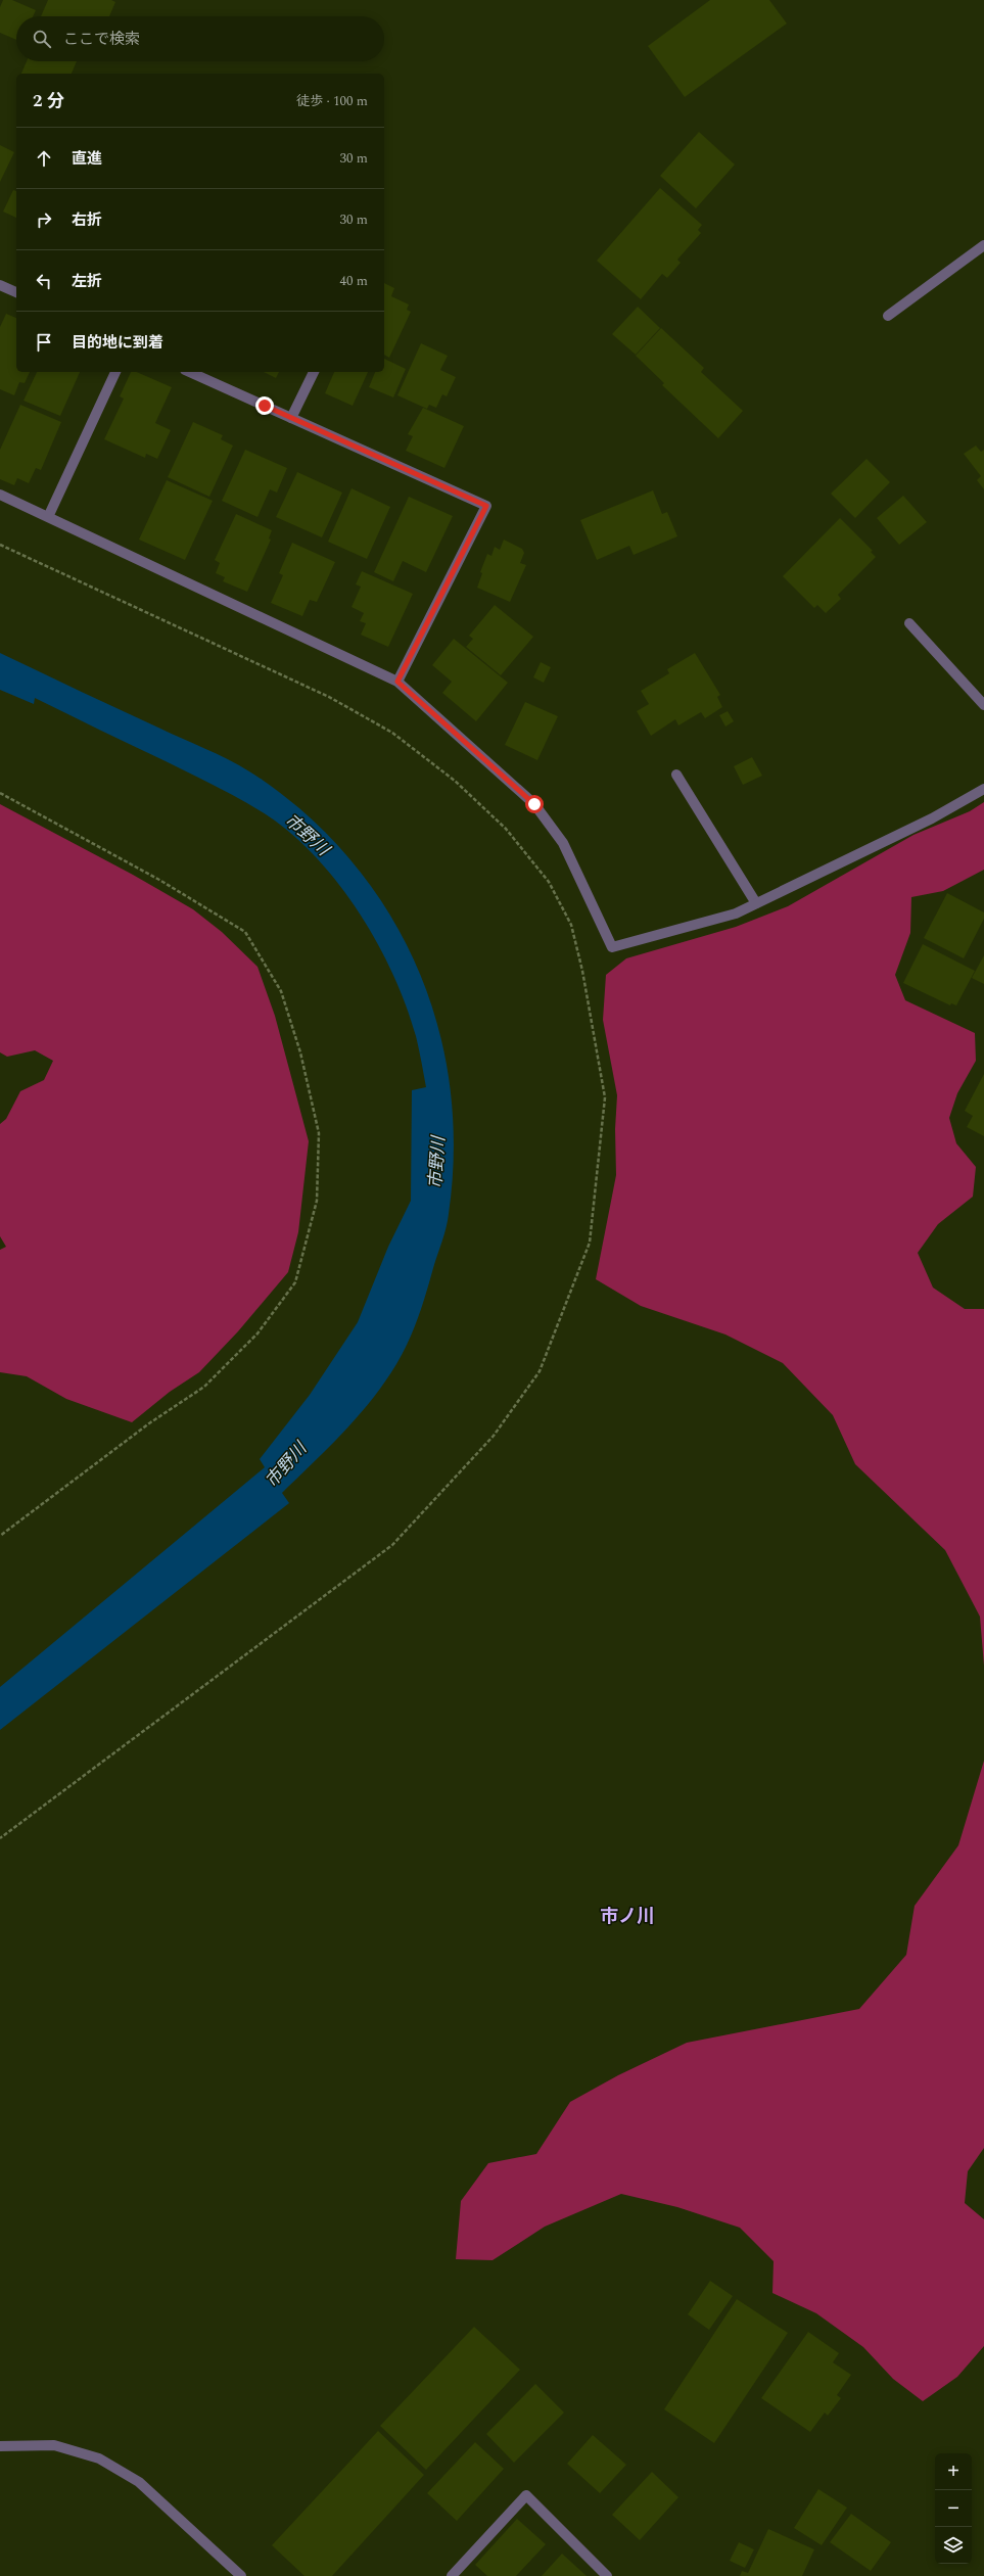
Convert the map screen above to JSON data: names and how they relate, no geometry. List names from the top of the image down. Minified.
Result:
{"districts":["市ノ川"],"water":["市野川"],"page":{"search":"ここで検索","heading":["2 分","徒歩 · 100 m"],"list":[["直進","30 m"],["右折","30 m"],["左折","40 m"],"目的地に到着"],"map_buttons":["+","−"]}}
